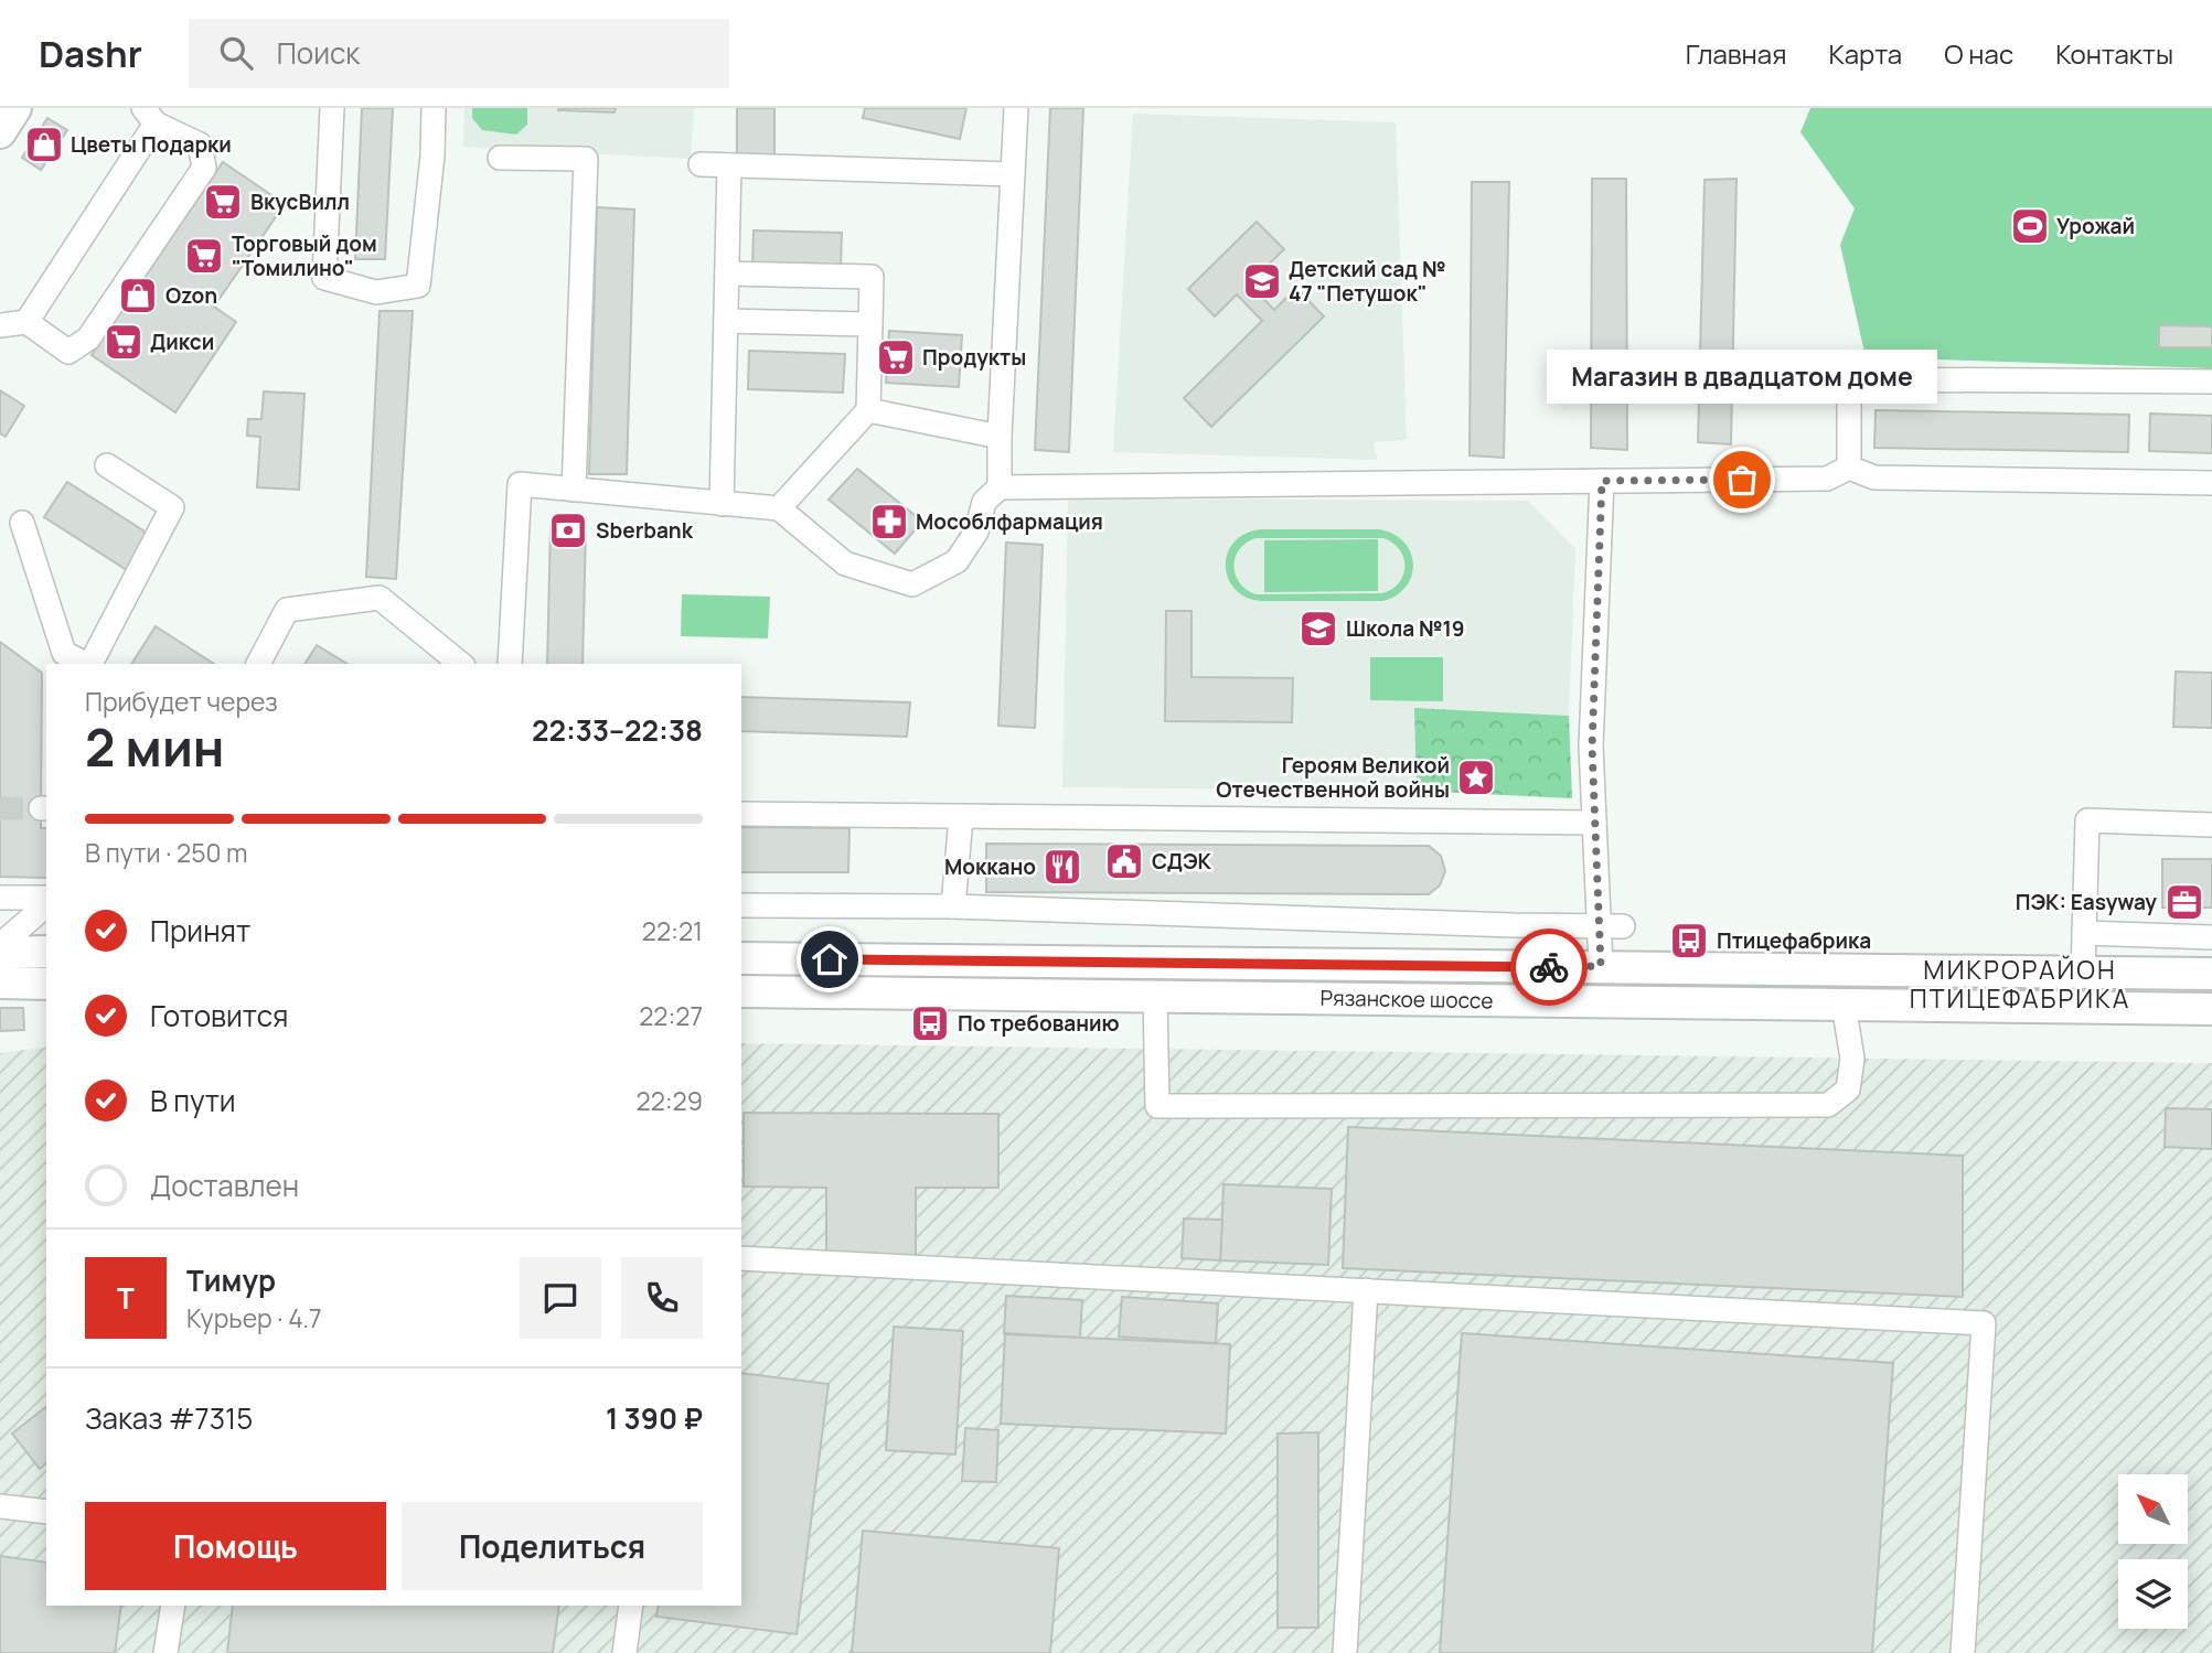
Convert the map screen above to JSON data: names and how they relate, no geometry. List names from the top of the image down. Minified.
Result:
{"streets":{"main road":["Рязанское шоссе"]},"districts":["МИКРОРАЙОН ПТИЦЕФАБРИКА"],"places":{"shop":["Цветы Подарки","Ozon"],"supermarket":["ВкусВилл","Торговый дом \"Томилино\"","Дикси","Продукты"],"sports":["Урожай"],"school or university":["Детский сад № 47 \"Петушок\"","Школа №19"],"other":["Магазин в двадцатом доме"],"pharmacy":["Мособлфармация"],"bank":["Sberbank"],"place":["Героям Великой Отечественной войны"],"public building":["СДЭК"],"restaurant":["Моккано"],"office":["ПЭК: Easyway"],"bus stop":["Птицефабрика","По требованию"]},"north":"top left","page":{"header":"Dashr","search":"Поиск","nav":["Главная","Карта","О нас","Контакты"],"bubble":"Магазин в двадцатом доме","heading":["2 мин","Прибудет через","22:33–22:38"],"panel":["Тимур","Курьер · 4.7","Заказ #7315","1 390 ₽"],"bar":"В пути · 250 m","list":[["Принят","22:21"],["Готовится","22:27"],["В пути","22:29"],"Доставлен"],"round":"Т","buttons":["Помощь","Поделиться"]}}
